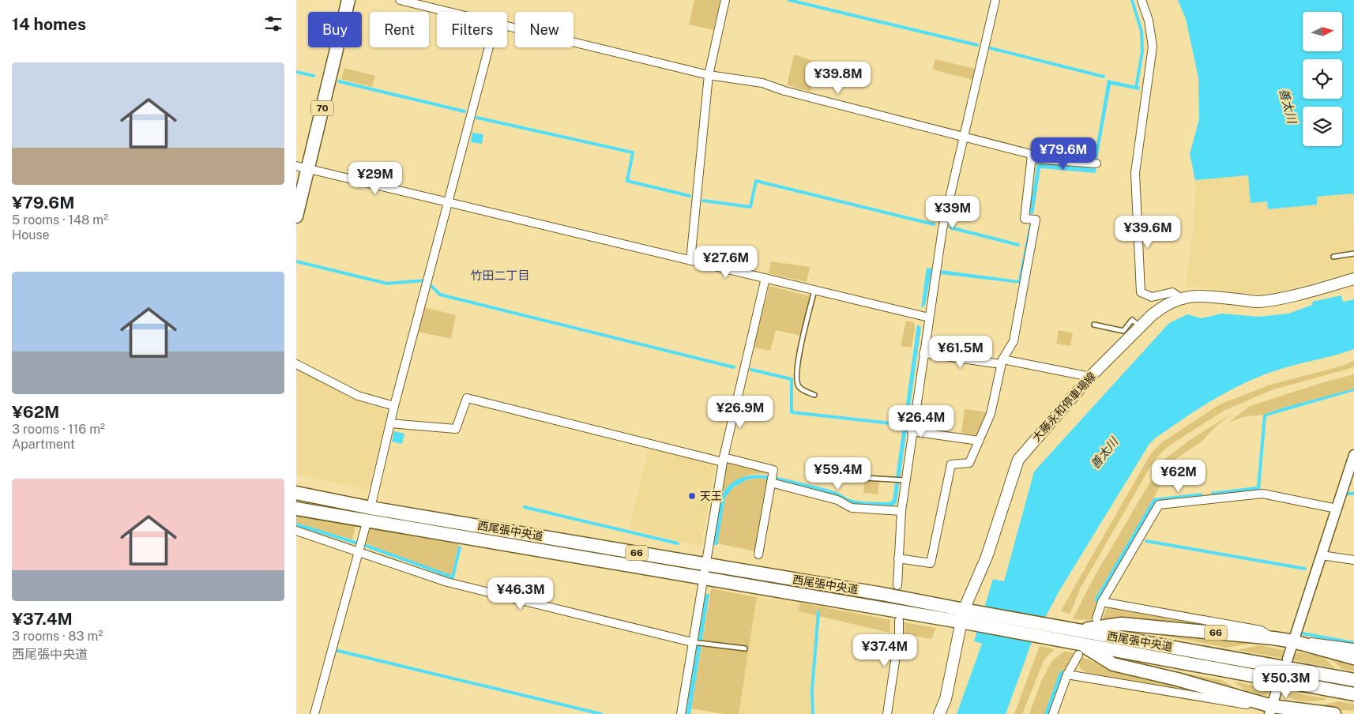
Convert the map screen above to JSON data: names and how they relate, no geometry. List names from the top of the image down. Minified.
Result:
{"streets":{"main road":["70","大藤永和停車場線","西尾張中央道","66"]},"crossings":[["大藤永和停車場線","西尾張中央道"],["西尾張中央道","66"]],"districts":["竹田二丁目"],"water":["善太川"],"places":["天王"],"north":"right","page":{"heading":"14 homes","chip":["Buy","Rent","Filters","New"],"list":[{"name":"¥79.6M","note":"5 rooms · 148 m² · House"},{"name":"¥62M","note":"3 rooms · 116 m² · Apartment"},{"name":"¥37.4M","note":"3 rooms · 83 m² · 西尾張中央道"}],"price":["¥39.8M","¥79.6M","¥29M","¥39M","¥39.6M","¥27.6M","¥61.5M","¥26.9M","¥26.4M","¥59.4M","¥62M","¥46.3M","¥37.4M","¥50.3M"]}}
